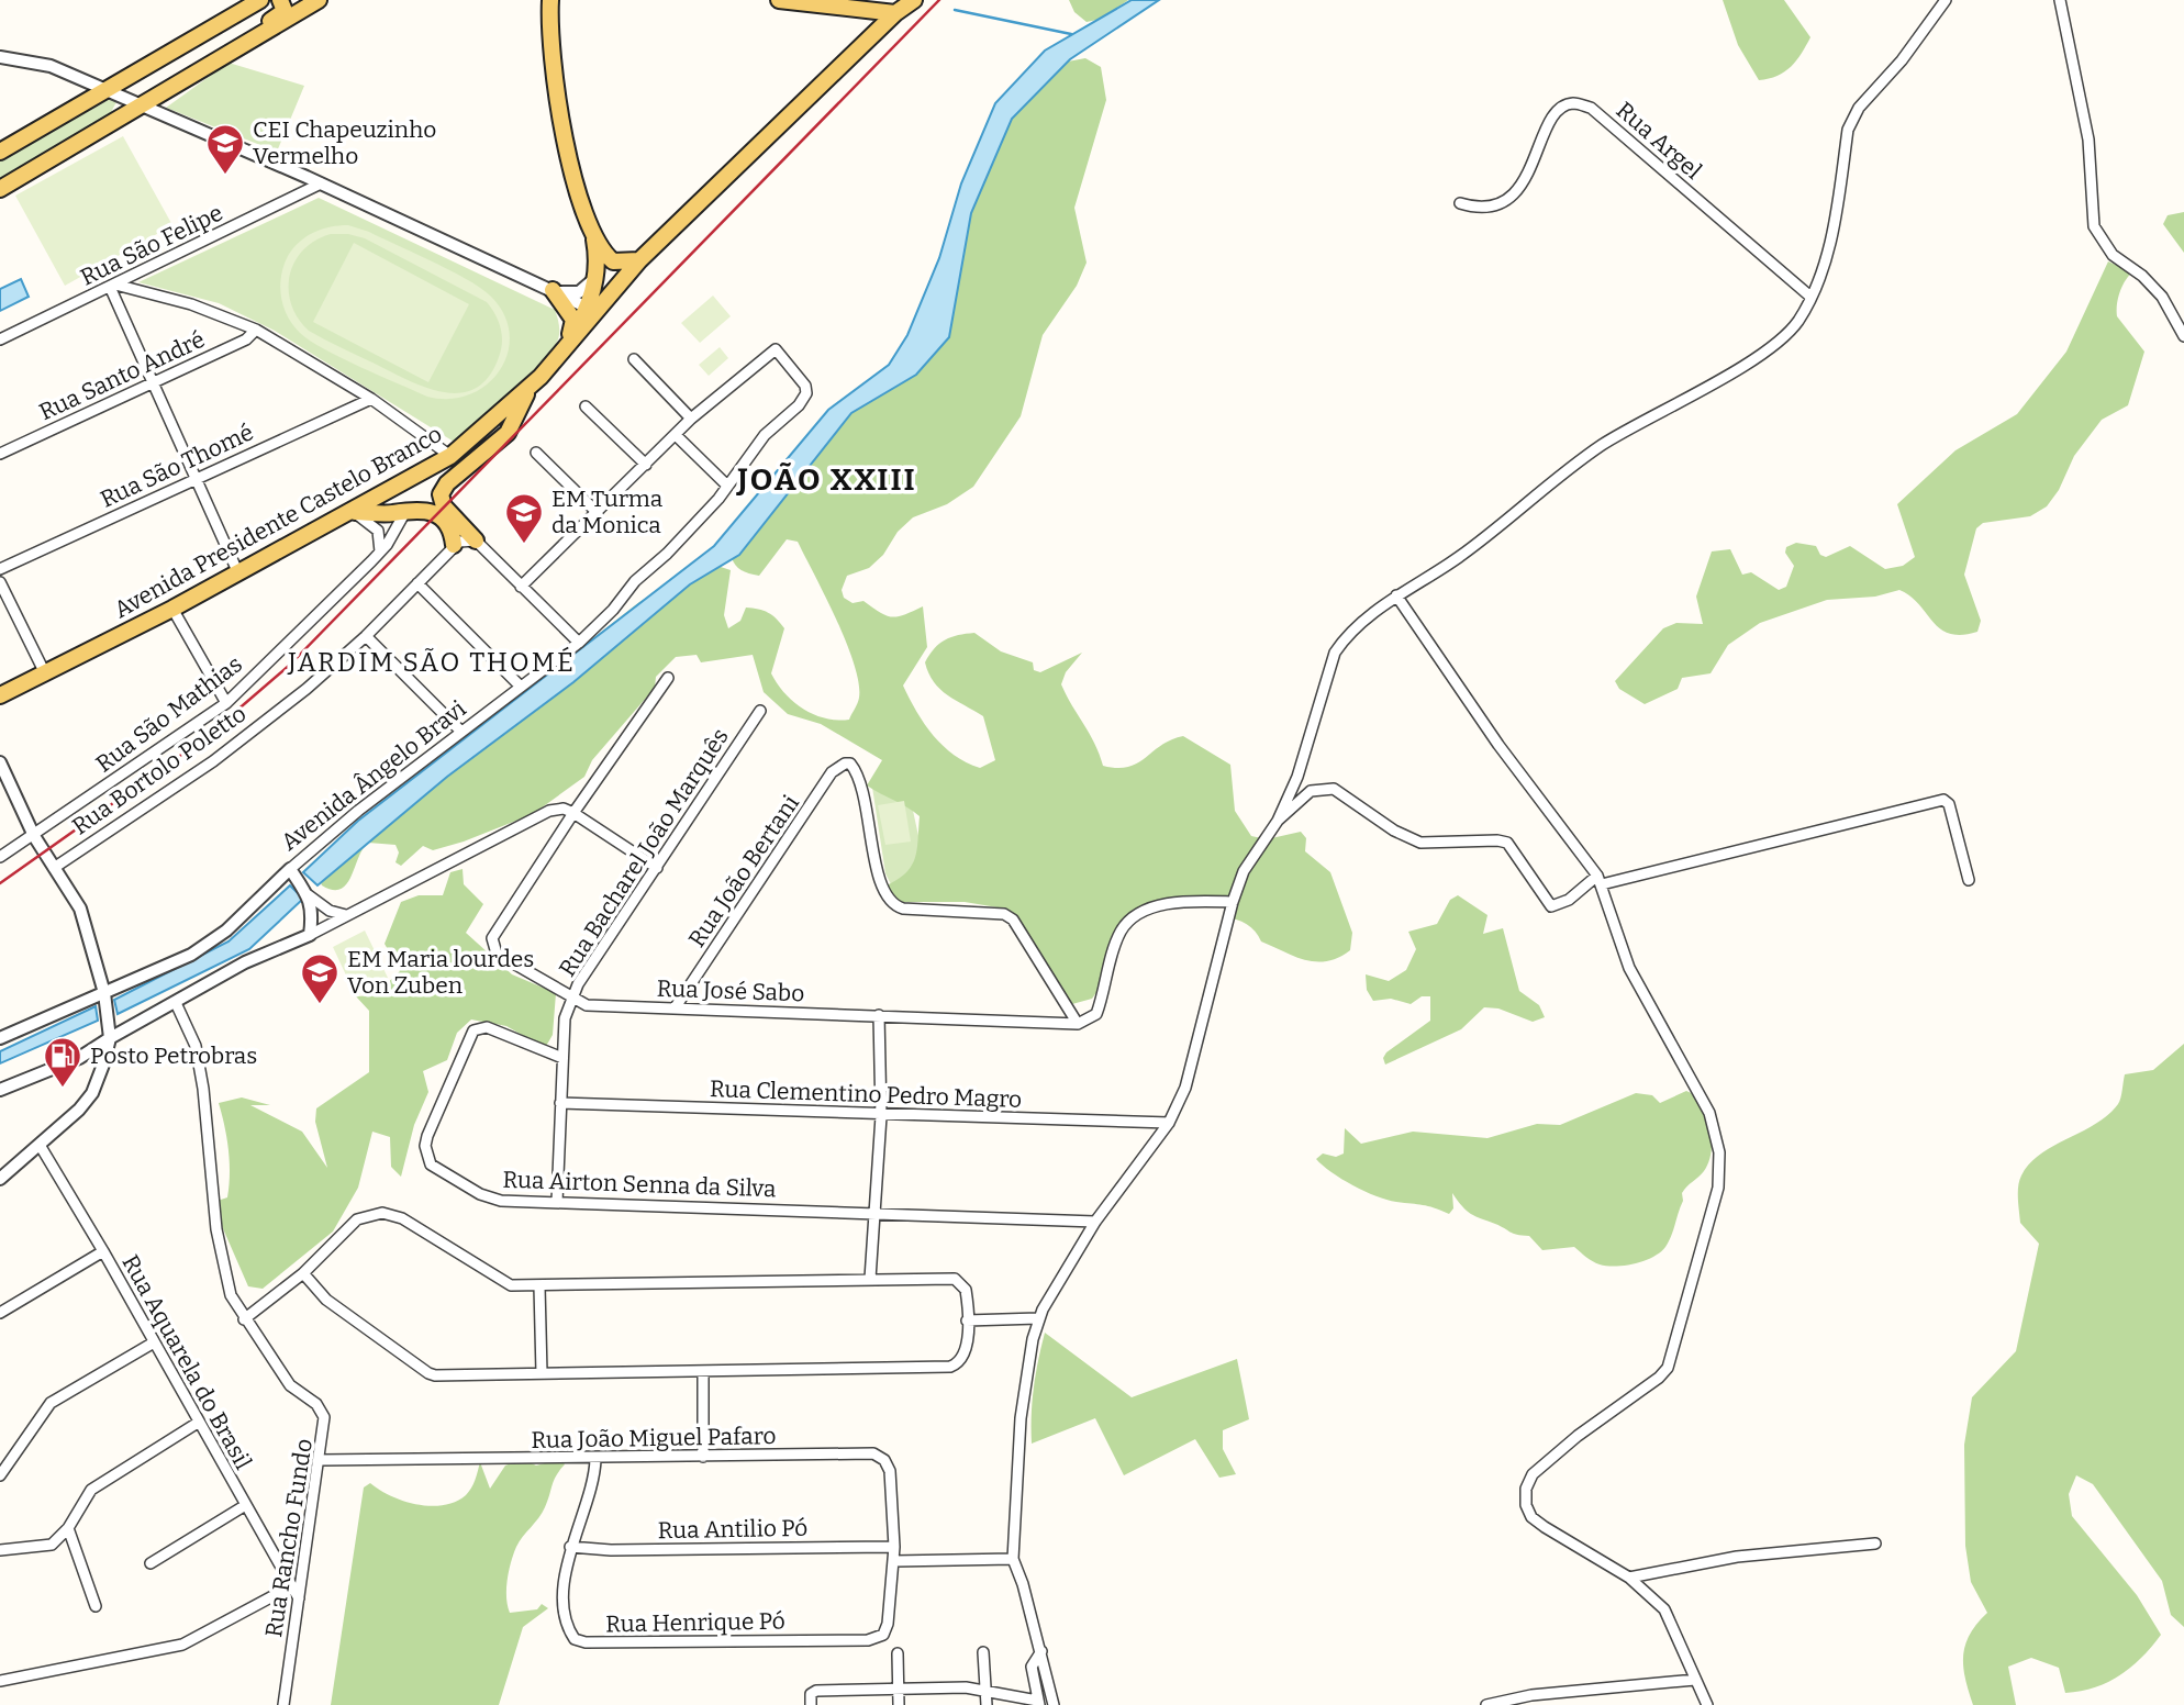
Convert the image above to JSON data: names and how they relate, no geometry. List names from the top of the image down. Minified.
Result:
{"streets":{"main road":["Avenida Presidente Castelo Branco"],"street":["Rua Argel","Rua São Felipe","Rua Santo André","Rua São Thomé","Rua São Mathias","Rua Bortolo Poletto","Avenida Ângelo Bravi","Rua Bacharel João Marquês","Rua João Bertani","Rua José Sabo","Rua Clementino Pedro Magro","Rua Airton Senna da Silva","Rua Aquarela do Brasil","Rua João Miguel Pafaro","Rua Antilio Pó","Rua Rancho Fundo","Rua Henrique Pó"]},"crossings":[["Rua Bacharel João Marquês","Rua José Sabo"],["Rua Bacharel João Marquês","Rua Clementino Pedro Magro"],["Rua Bacharel João Marquês","Rua Airton Senna da Silva"],["Rua João Bertani","Rua José Sabo"],["Rua Aquarela do Brasil","Rua Rancho Fundo"],["Rua João Miguel Pafaro","Rua Antilio Pó"],["Rua João Miguel Pafaro","Rua Rancho Fundo"],["Rua João Miguel Pafaro","Rua Henrique Pó"],["Rua Antilio Pó","Rua Henrique Pó"]],"districts":["JOÃO XXIII","JARDIM SÃO THOMÉ"],"places":{"school or university":["CEI Chapeuzinho Vermelho","EM Turma da Monica","EM Maria lourdes Von Zuben"],"fuel station":["Posto Petrobras"]}}
